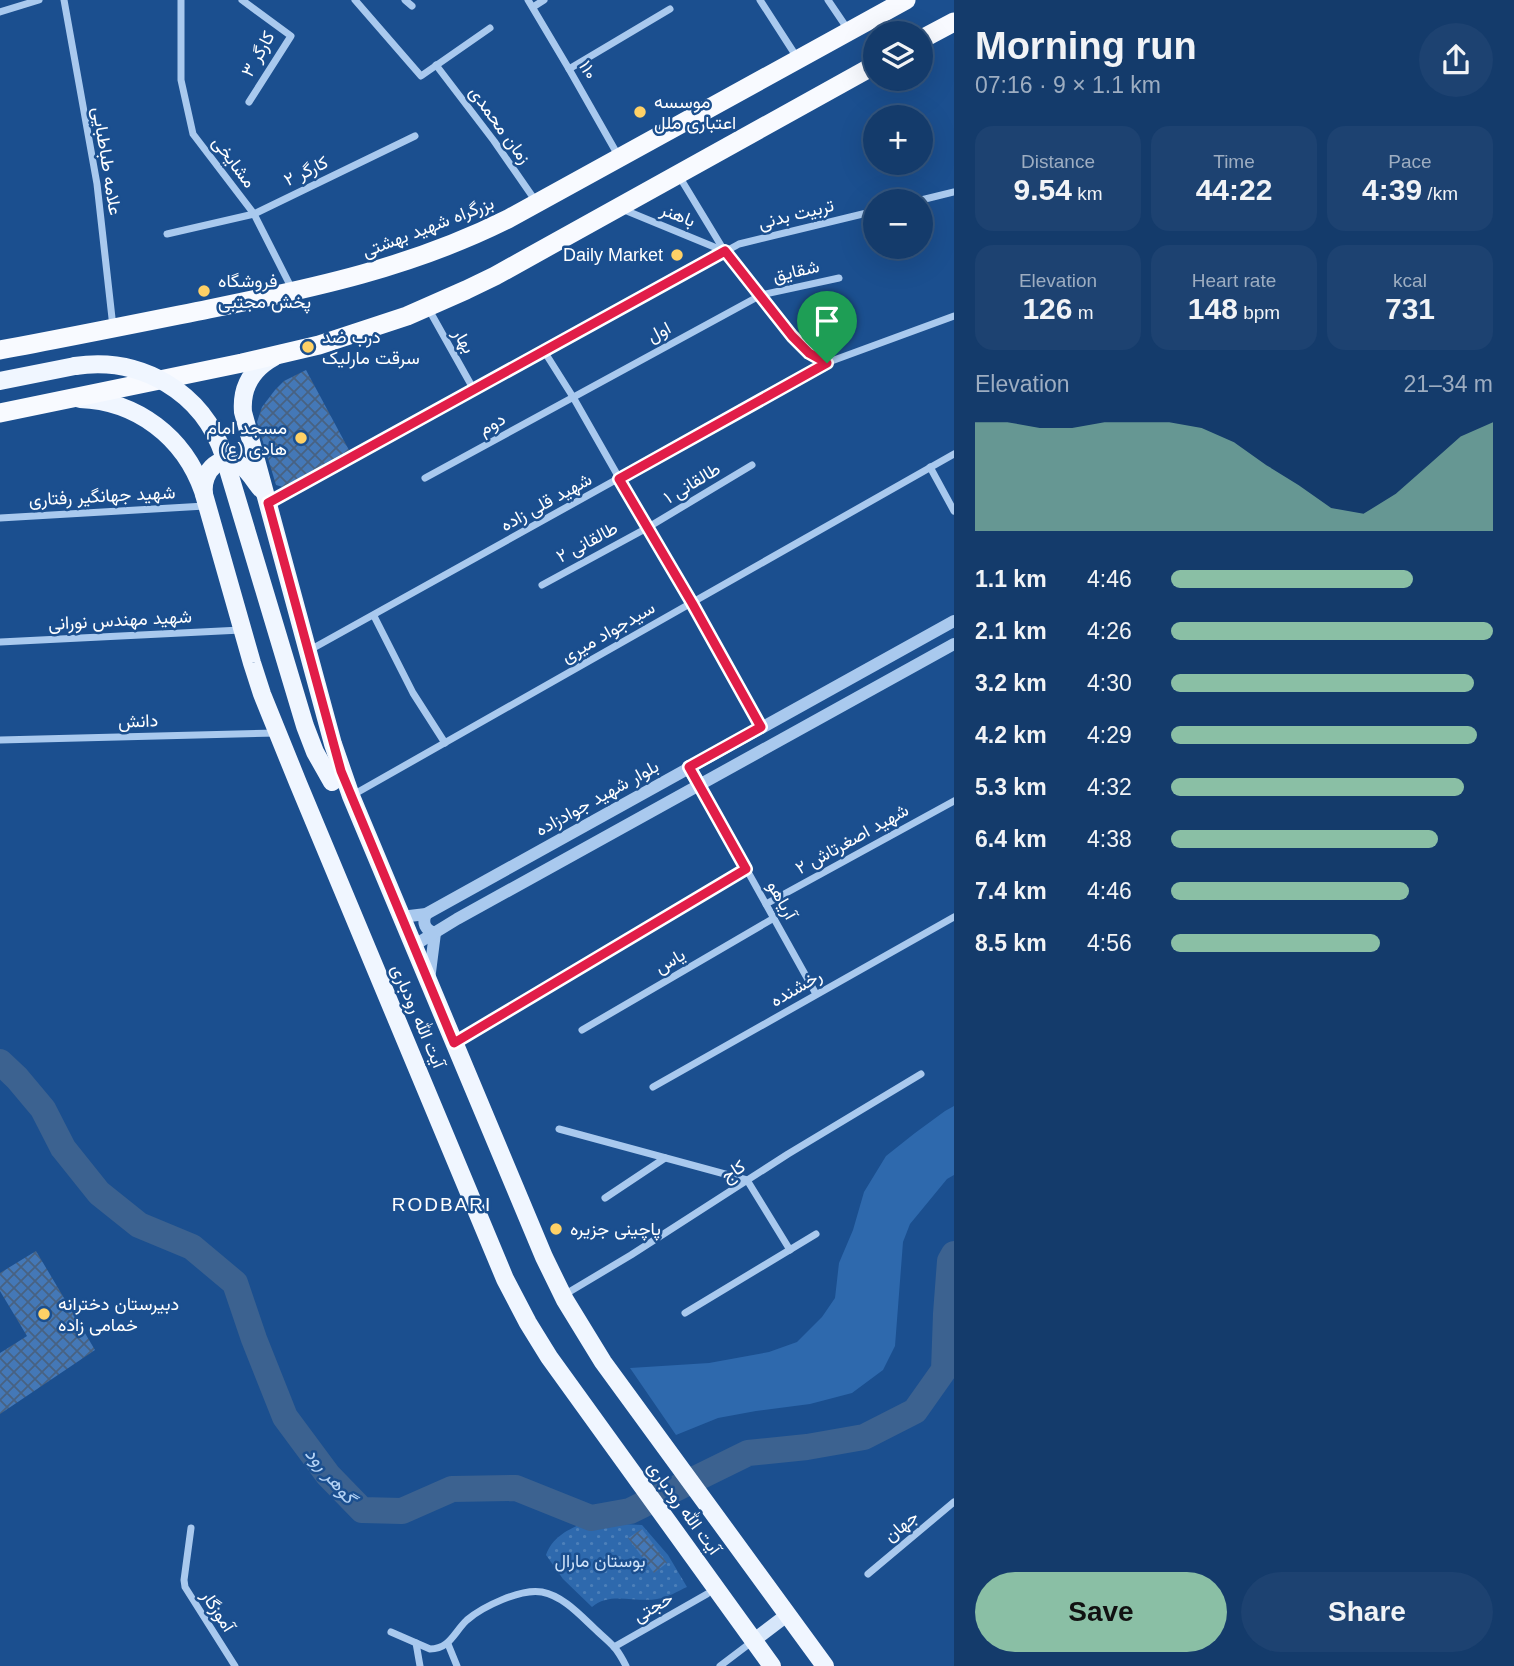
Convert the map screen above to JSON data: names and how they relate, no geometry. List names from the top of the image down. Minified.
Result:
{"streets":{"highway":["بزرگراه شهید بهشتی"],"main road":["آیت الله رودباری"],"street":["کارگر ۳","۱۱۰","زمان محمدی","علامه طباطبایی","مشایخی","کارگر ۲","تربیت بدنی","باهنر","شقایق","اول","بهار","دوم","طالقانی ۱","شهید جهانگیر رفتاری","شهید قلی زاده","طالقانی ۲","شهید مهندس نورانی","سیدجواد میری","دانش","بلوار شهید جوادزاده","شهید اصغرتاش ۲","آریاهو","یاس","رخشنده","کاج","جهان","حجتی","آموزگار"]},"crossings":[["۱۱۰","بزرگراه شهید بهشتی"],["زمان محمدی","بزرگراه شهید بهشتی"],["علامه طباطبایی","بزرگراه شهید بهشتی"],["مشایخی","کارگر ۲"],["مشایخی","بزرگراه شهید بهشتی"],["تربیت بدنی","باهنر"],["تربیت بدنی","بهار"],["تربیت بدنی","آیت الله رودباری"],["باهنر","شقایق"],["باهنر","اول"],["باهنر","شهید قلی زاده"],["شقایق","اول"],["اول","دوم"],["طالقانی ۱","طالقانی ۲"],["شهید جهانگیر رفتاری","آیت الله رودباری"],["شهید قلی زاده","آیت الله رودباری"],["شهید مهندس نورانی","آیت الله رودباری"],["سیدجواد میری","آیت الله رودباری"],["دانش","آیت الله رودباری"],["بلوار شهید جوادزاده","آیت الله رودباری"],["شهید اصغرتاش ۲","آریاهو"],["آریاهو","یاس"],["آریاهو","رخشنده"],["آیت الله رودباری","کاج"]],"districts":["RODBARI"],"water":["گوهر رود"],"parks":["بوستان مارال"],"places":["موسسه اعتباری ملل","Daily Market","فروشگاه پخش مجتبی","درب ضد سرقت مارلیک","مسجد امام هادی (ع)","پاچینی جزیره","دبیرستان دخترانه خمامی زاده"],"page":{"heading":["Morning run","07:16 · 9 × 1.1 km"],"map_buttons":["+","−"],"stats":[["Distance","9.54 km"],["Time","44:22"],["Pace","4:39 /km"],["Elevation","126 m"],["Heart rate","148 bpm"],["kcal","731"]],"chart":["Elevation","21–34 m"],"list":[{"name":"1.1 km","note":"4:46"},{"name":"2.1 km","note":"4:26"},{"name":"3.2 km","note":"4:30"},{"name":"4.2 km","note":"4:29"},{"name":"5.3 km","note":"4:32"},{"name":"6.4 km","note":"4:38"},{"name":"7.4 km","note":"4:46"},{"name":"8.5 km","note":"4:56"}],"buttons":["Save","Share"]}}
